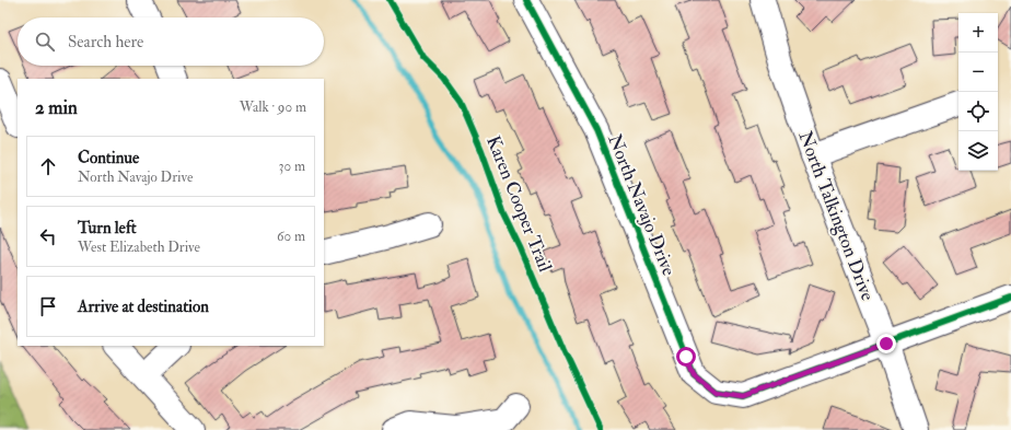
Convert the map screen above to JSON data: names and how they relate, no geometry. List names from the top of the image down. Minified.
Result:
{"streets":{"street":["North Navajo Drive","North Talkington Drive"],"cycle path":["Karen Cooper Trail"]},"crossings":[["North Navajo Drive","North Talkington Drive"]],"page":{"map_buttons":["+","−"],"search":"Search here","heading":["2 min","Walk · 90 m"],"list":[["Continue","North Navajo Drive","30 m"],["Turn left","West Elizabeth Drive","60 m"],"Arrive at destination"]}}
